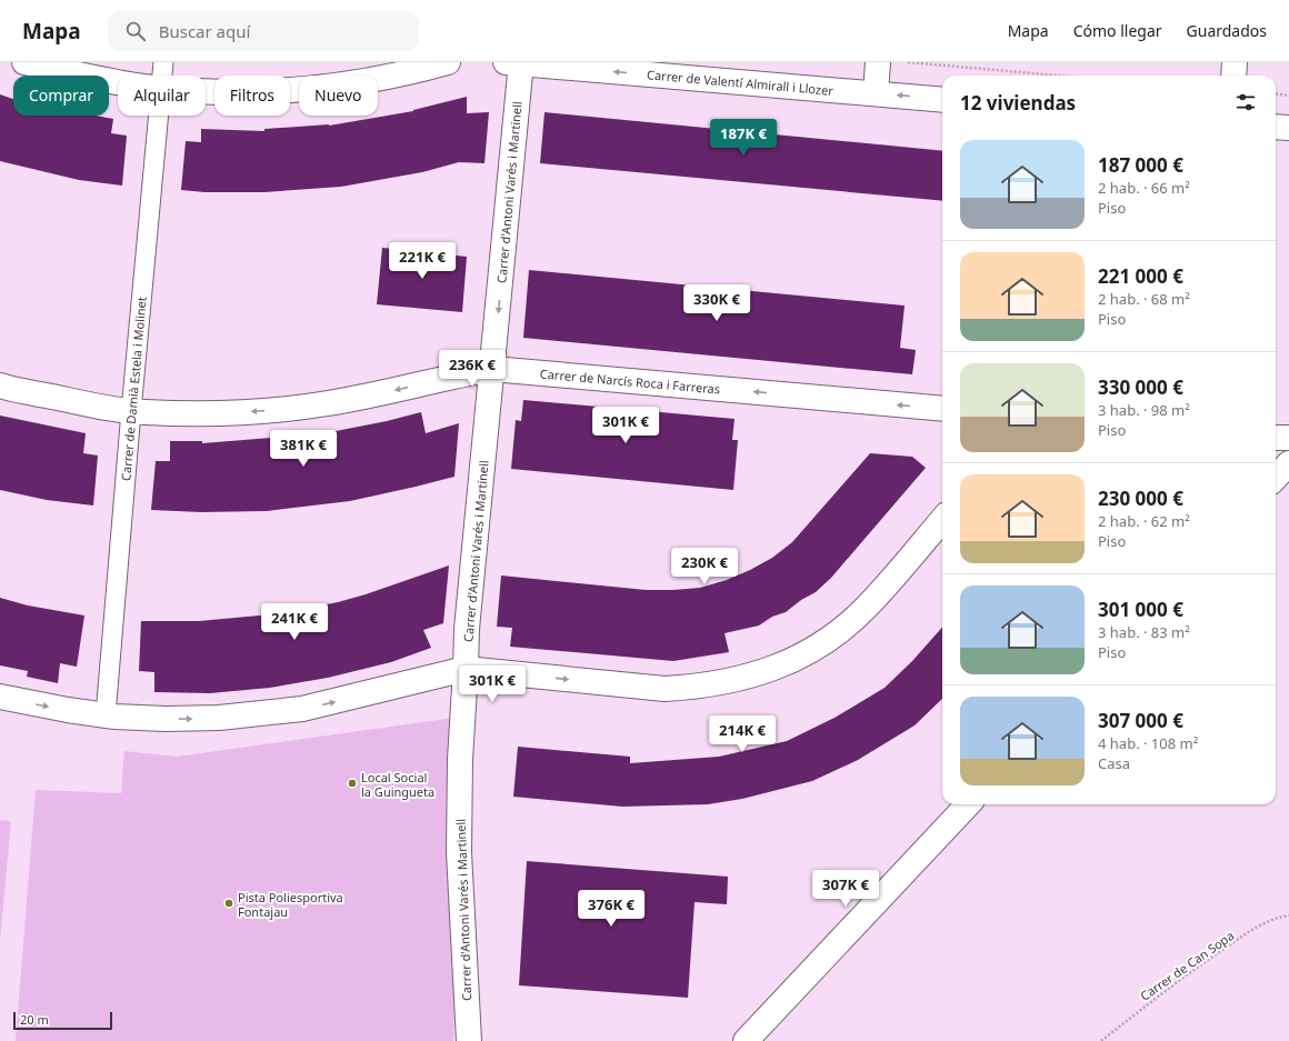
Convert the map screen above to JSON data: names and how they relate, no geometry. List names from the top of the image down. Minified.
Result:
{"streets":{"street":["Carrer de Valentí Almirall i Llozer","Carrer d'Antoni Varés i Martinell","Carrer de Narcís Roca i Farreras","Carrer de Damià Estela i Molinet"],"path":["Carrer de Can Sopa"]},"crossings":[["Carrer de Valentí Almirall i Llozer","Carrer d'Antoni Varés i Martinell"],["Carrer d'Antoni Varés i Martinell","Carrer de Narcís Roca i Farreras"],["Carrer de Narcís Roca i Farreras","Carrer de Damià Estela i Molinet"]],"one_way":["Carrer de Valentí Almirall i Llozer","Carrer de Narcís Roca i Farreras"],"places":["Local Social la Guingueta","Pista Poliesportiva Fontajau"],"scale_bar":"20 m","page":{"header":"Mapa","search":"Buscar aquí","nav":["Mapa","Cómo llegar","Guardados"],"chip":["Comprar","Alquilar","Filtros","Nuevo"],"heading":"12 viviendas","price":["187K €","221K €","330K €","236K €","301K €","381K €","230K €","241K €","301K €","214K €","307K €","376K €"],"list":[{"name":"187 000 €","note":"2 hab. · 66 m² · Piso"},{"name":"221 000 €","note":"2 hab. · 68 m² · Piso"},{"name":"330 000 €","note":"3 hab. · 98 m² · Piso"},{"name":"230 000 €","note":"2 hab. · 62 m² · Piso"},{"name":"301 000 €","note":"3 hab. · 83 m² · Piso"},{"name":"307 000 €","note":"4 hab. · 108 m² · Casa"}],"scale":"20 m"}}
